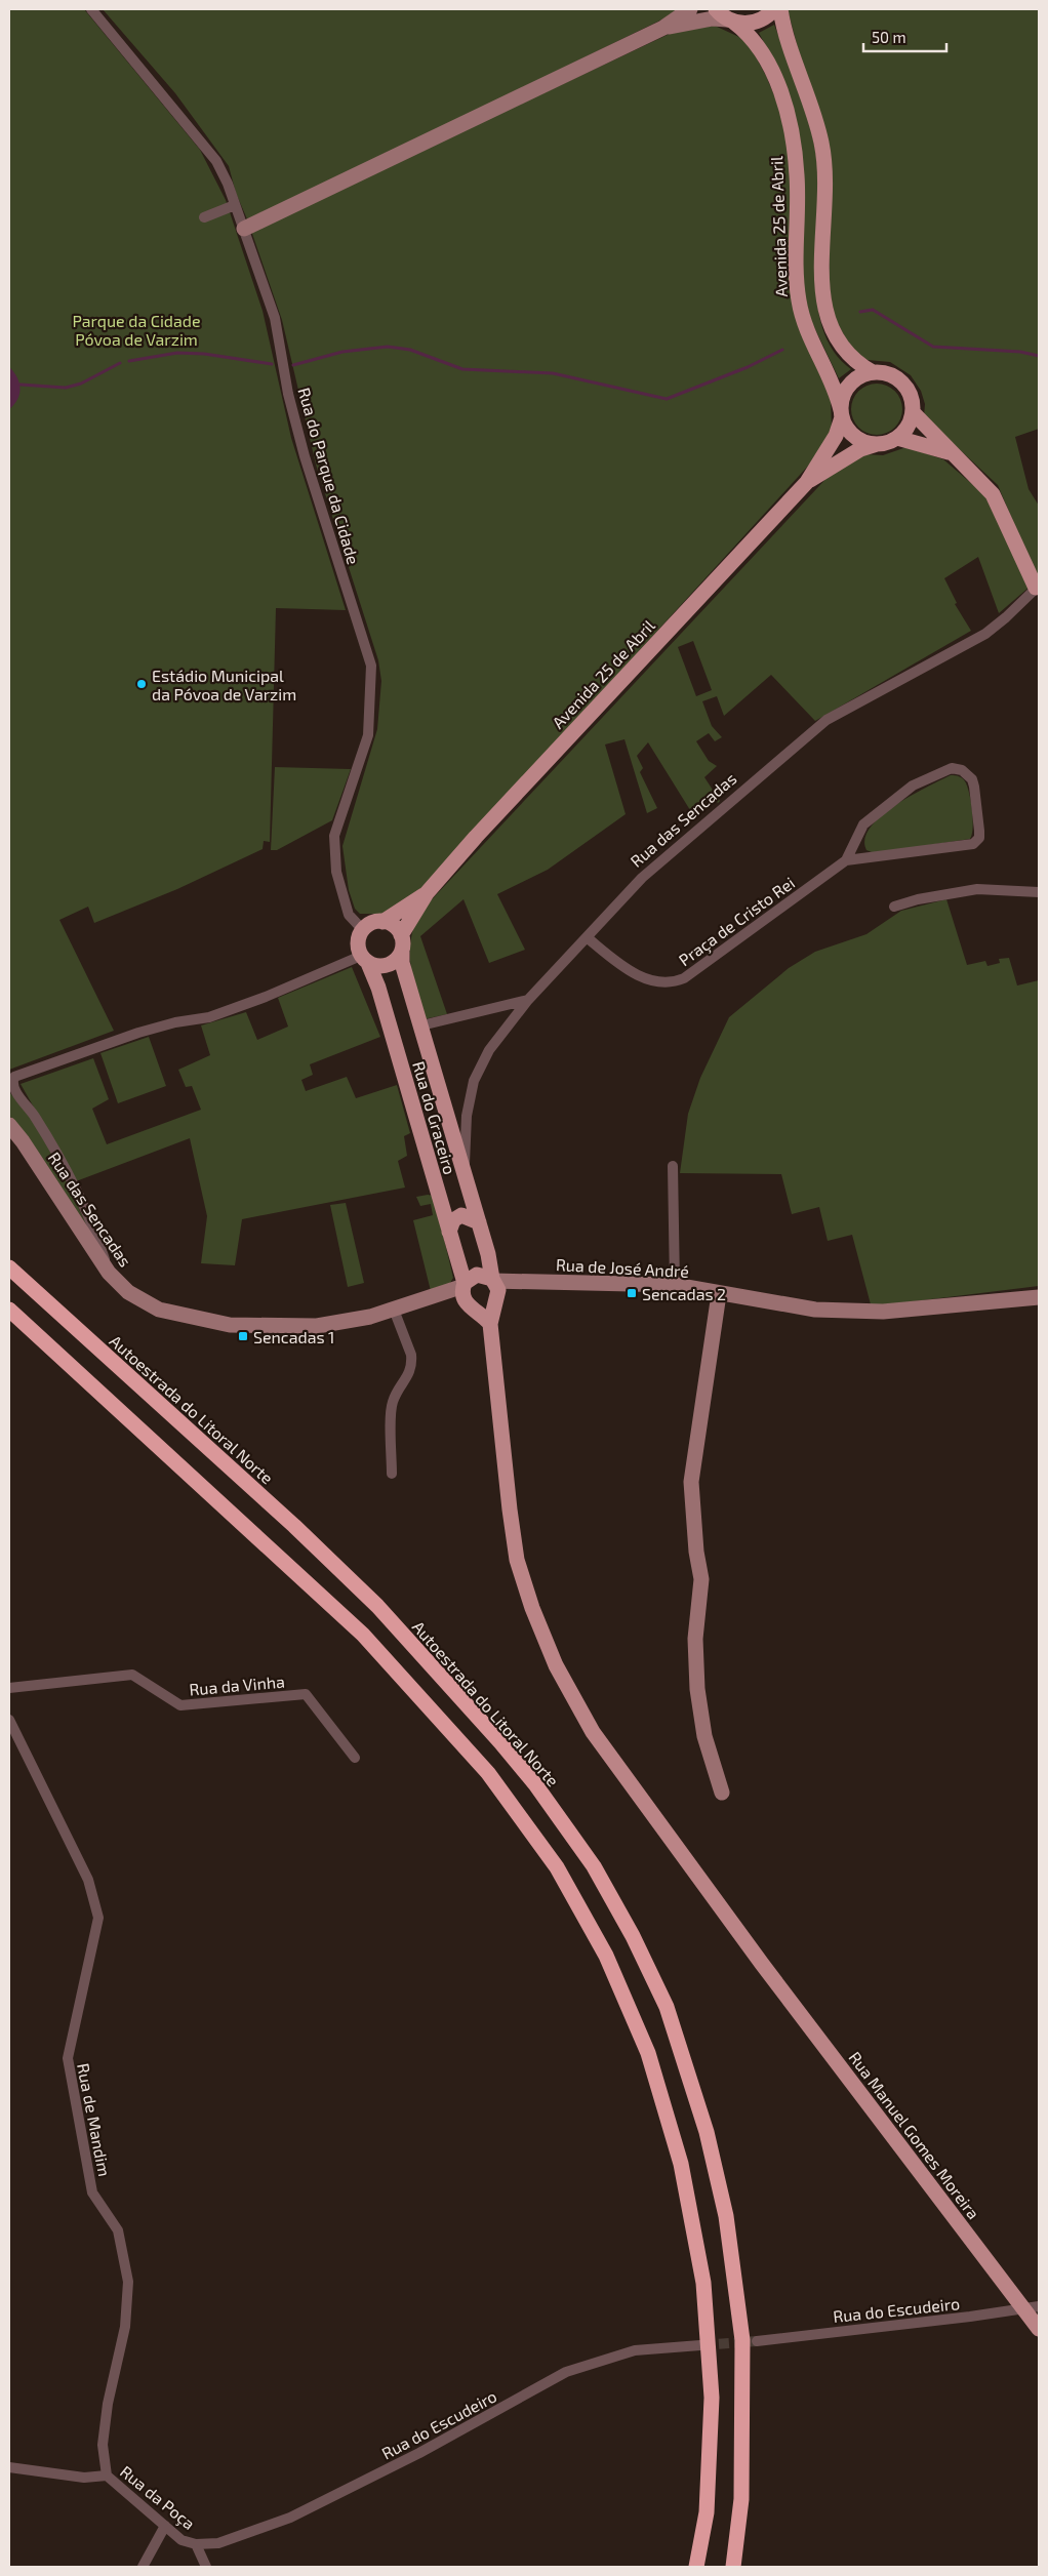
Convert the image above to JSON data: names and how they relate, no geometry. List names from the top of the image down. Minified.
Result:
{"streets":{"highway":["Autoestrada do Litoral Norte"],"main road":["Avenida 25 de Abril","Rua do Graceiro","Rua Manuel Gomes Moreira"],"street":["Rua do Parque da Cidade","Rua das Sencadas","Praça de Cristo Rei","Rua de José André","Rua da Vinha","Rua de Mandim","Rua do Escudeiro","Rua da Poça"]},"crossings":[["Avenida 25 de Abril","Rua do Parque da Cidade"],["Avenida 25 de Abril","Rua do Graceiro"],["Rua do Parque da Cidade","Rua do Graceiro"],["Rua das Sencadas","Praça de Cristo Rei"],["Rua das Sencadas","Rua do Graceiro"],["Rua das Sencadas","Rua de José André"],["Rua do Graceiro","Rua de José André"],["Rua de Mandim","Rua da Poça"],["Rua Manuel Gomes Moreira","Rua do Escudeiro"],["Rua do Escudeiro","Rua da Poça"]],"parks":["Parque da Cidade Póvoa de Varzim"],"places":{"other":["Estádio Municipal da Póvoa de Varzim"],"transit":["Sencadas 2","Sencadas 1"]},"scale_bar":"50 m"}
